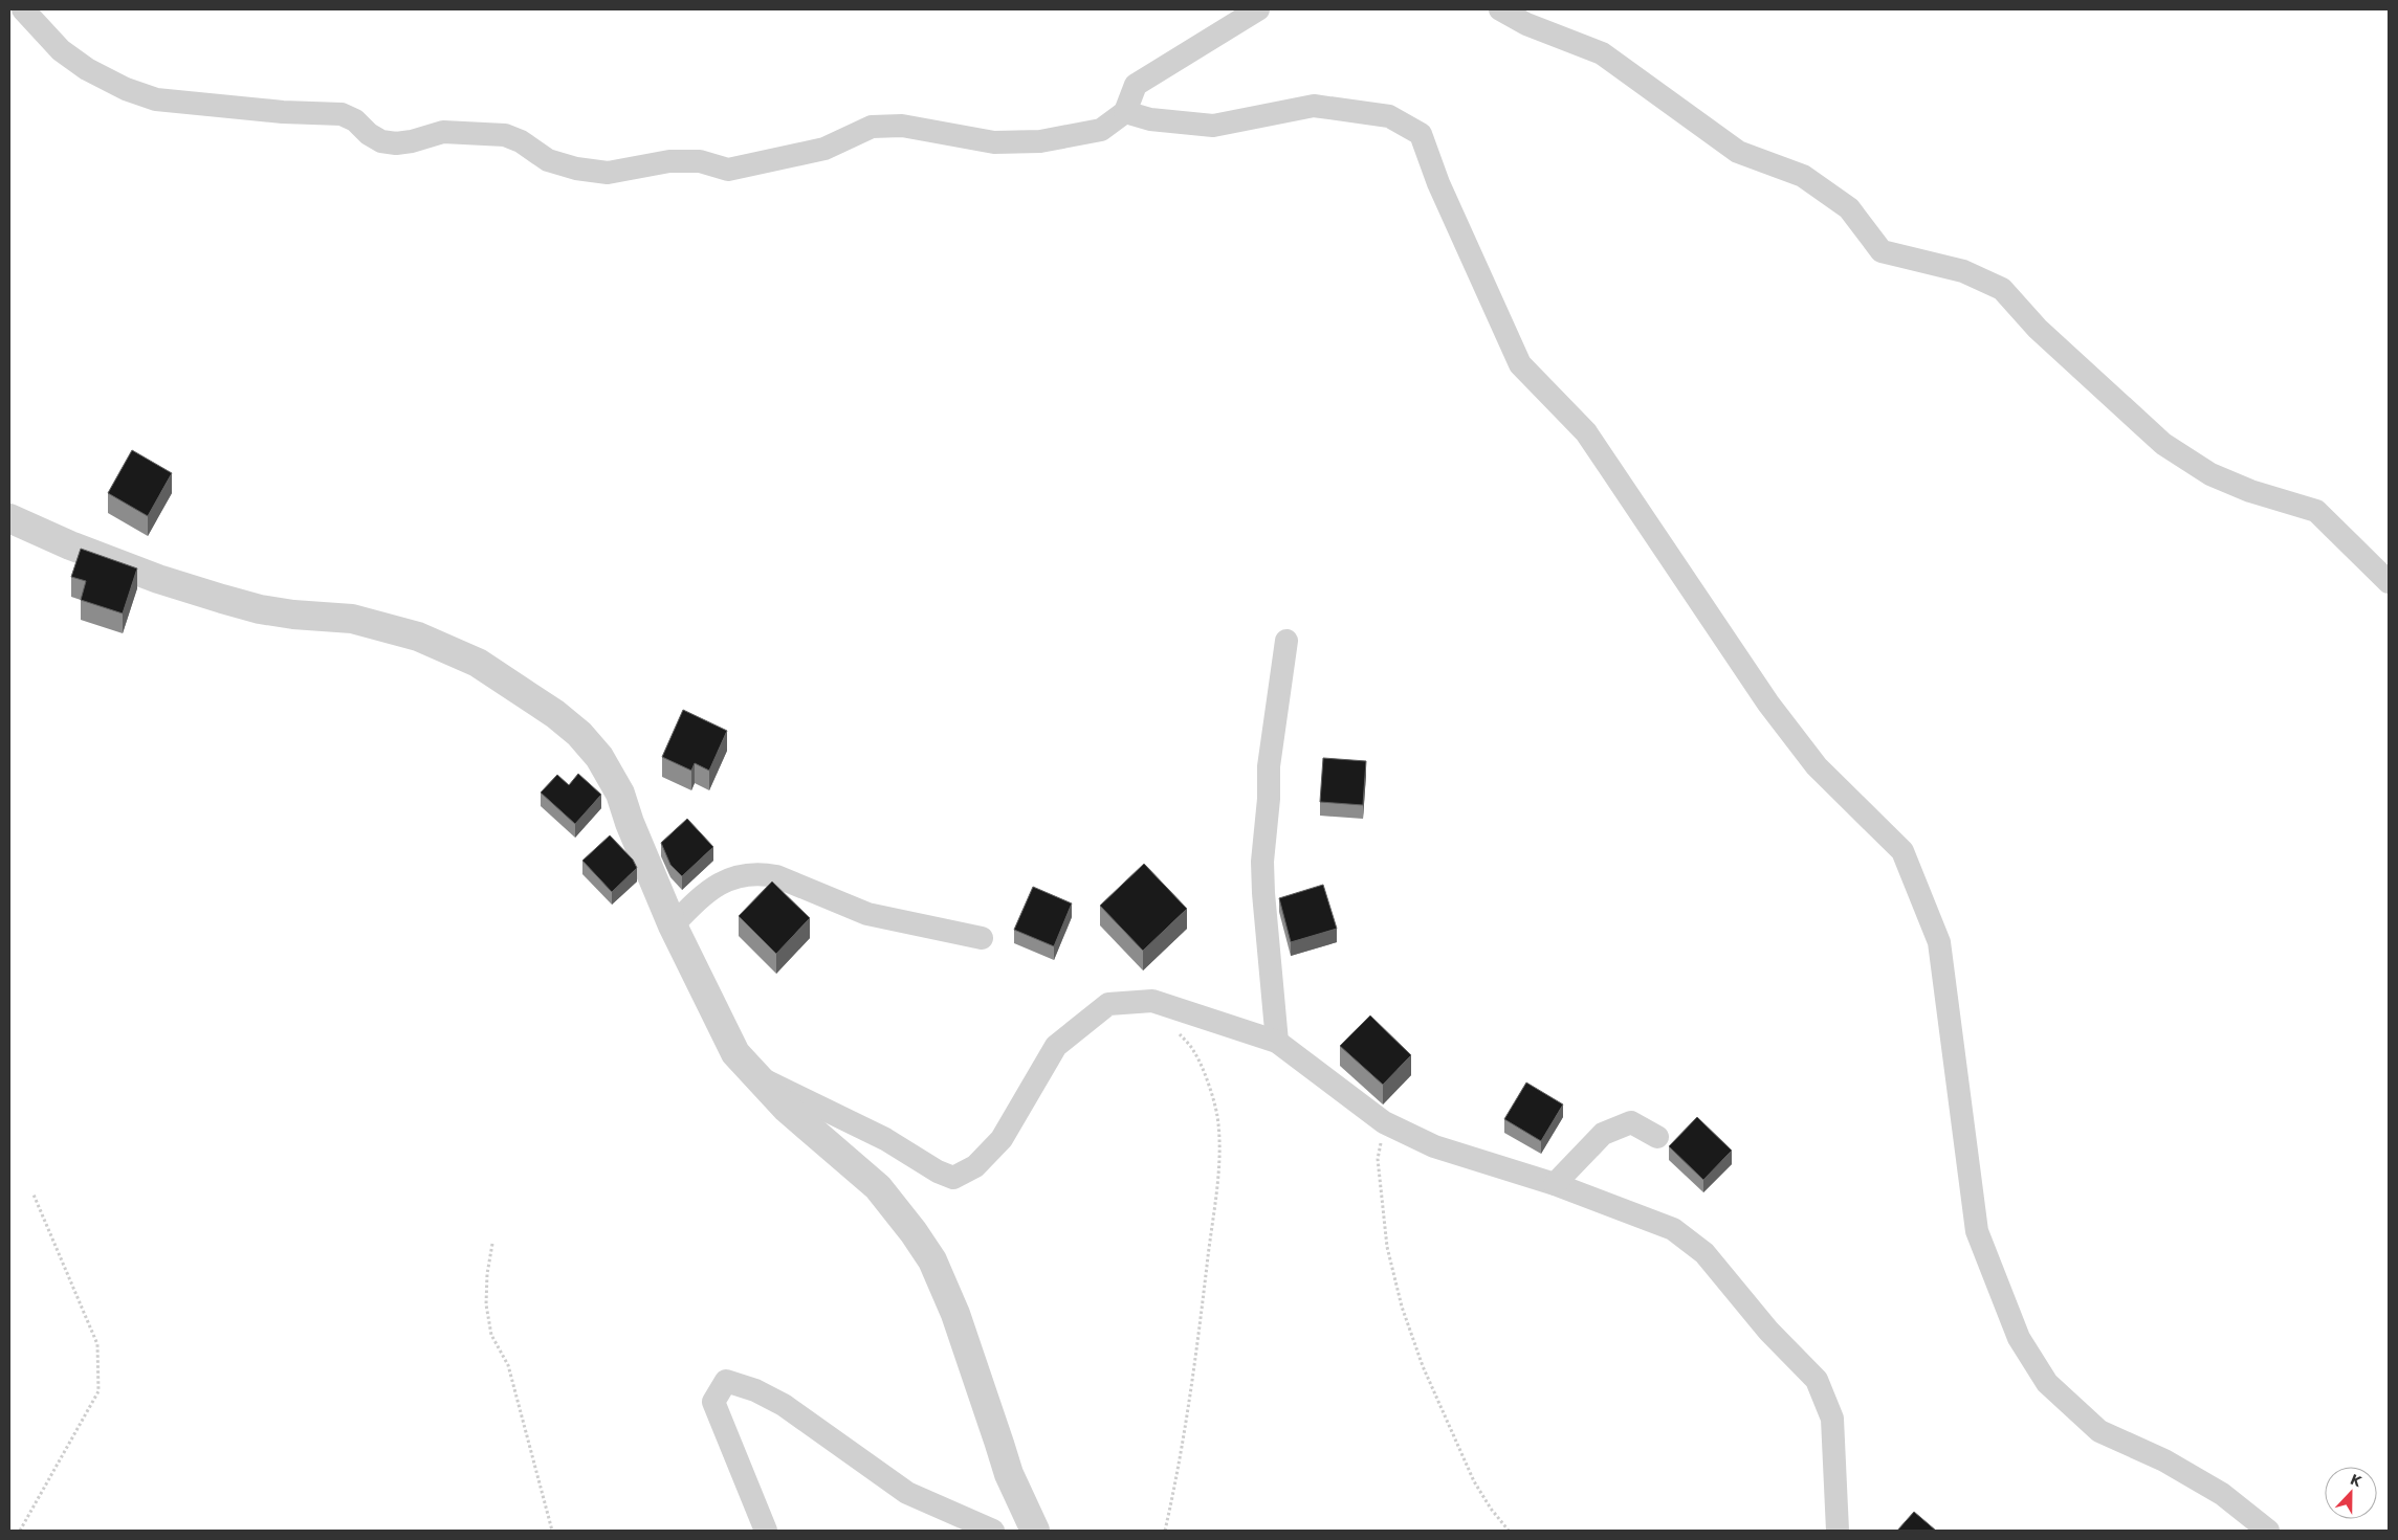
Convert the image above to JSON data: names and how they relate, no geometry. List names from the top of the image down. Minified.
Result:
{"north":"top"}
